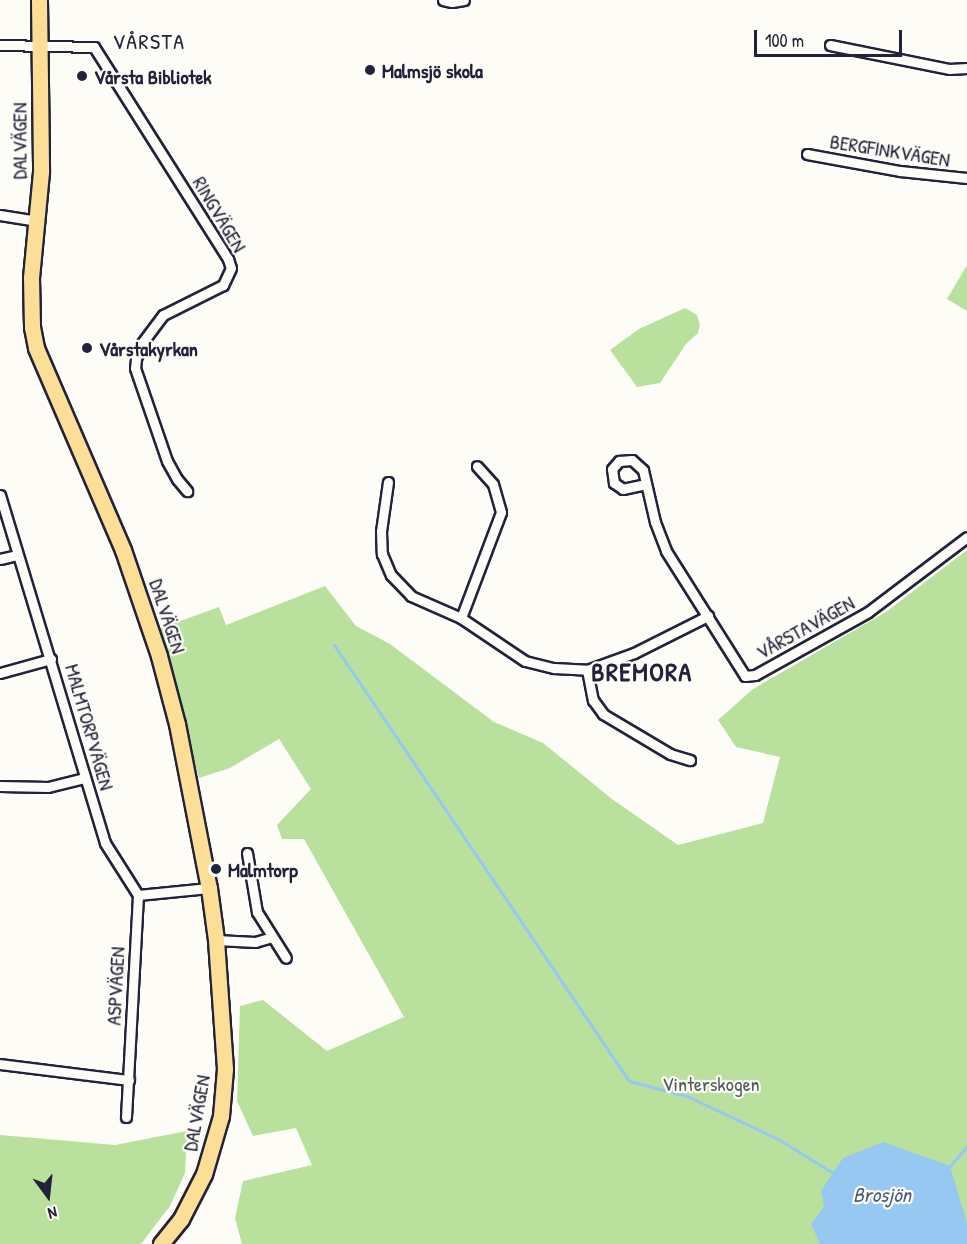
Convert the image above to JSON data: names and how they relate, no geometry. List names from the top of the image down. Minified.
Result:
{"streets":{"main road":["DALVÄGEN"],"street":["BERGFINKVÄGEN","RINGVÄGEN","VÅRSTAVÄGEN","MALMTORPVÄGEN","ASPVÄGEN"]},"crossings":[["DALVÄGEN","RINGVÄGEN"],["MALMTORPVÄGEN","ASPVÄGEN"]],"districts":["VÅRSTA","BREMORA"],"water":["Brosjön"],"parks":["Vinterskogen"],"places":["Malmsjö skola","Vårsta Bibliotek","Vårstakyrkan","Malmtorp"],"scale_bar":"100 m","north":"bottom"}
